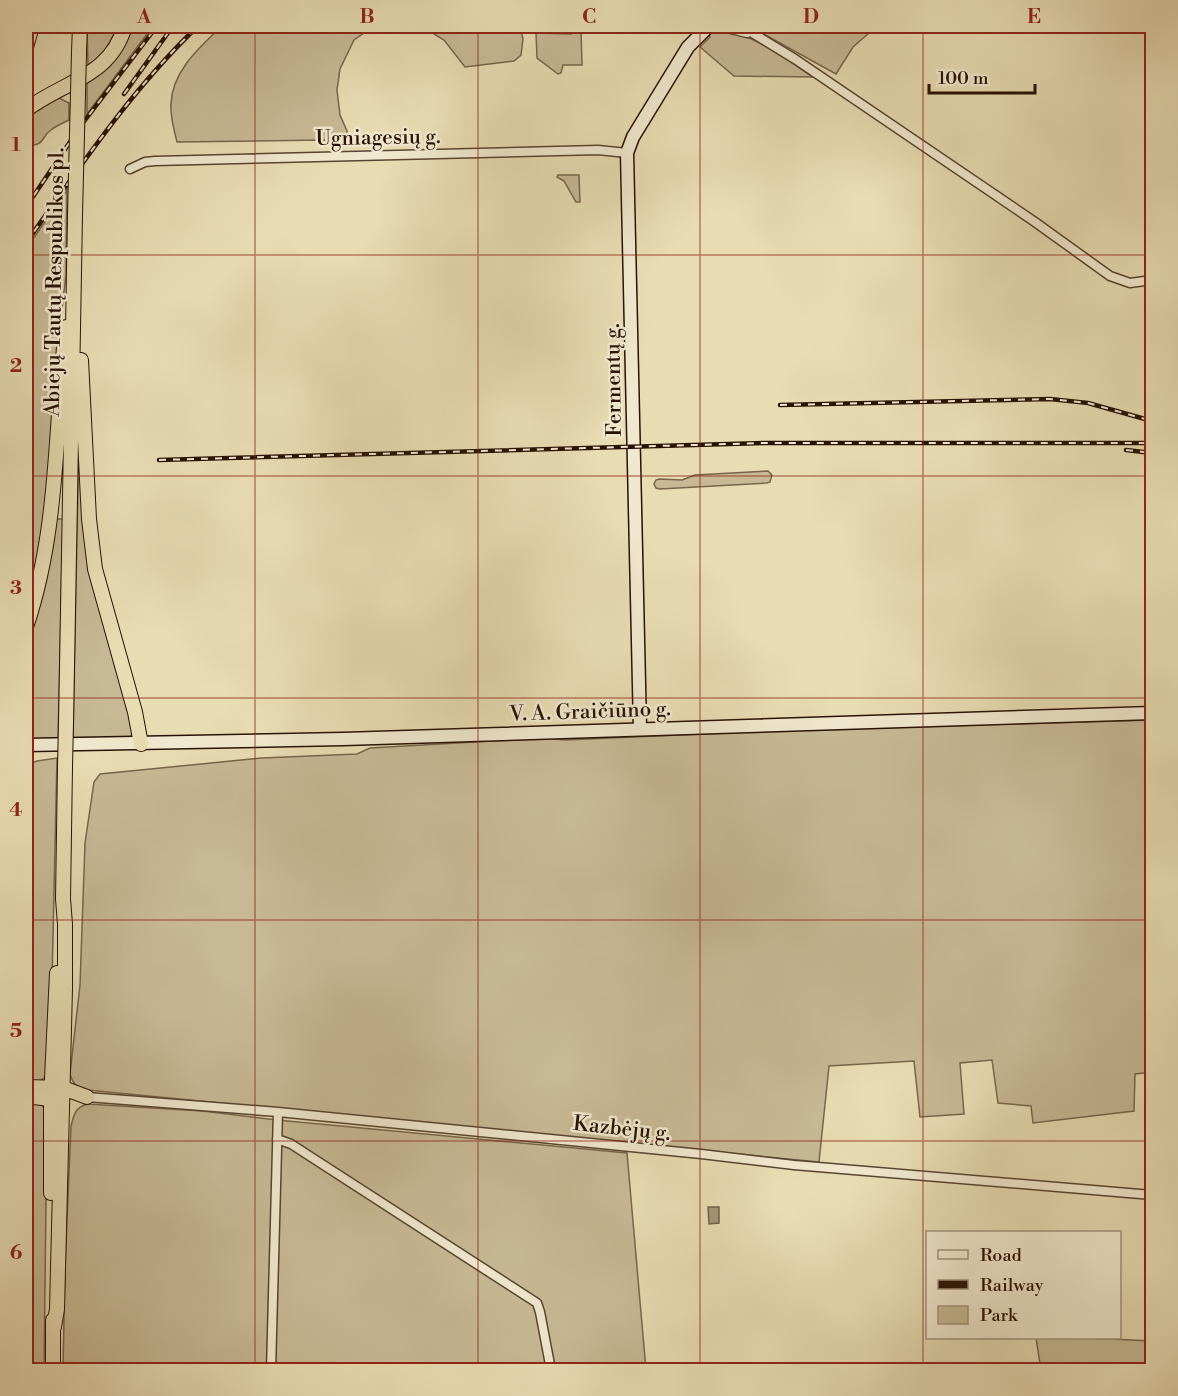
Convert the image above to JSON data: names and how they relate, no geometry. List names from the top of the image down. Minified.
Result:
{"streets":{"highway":["Abiejų Tautų Respublikos pl."],"main road":["Fermentų g.","V. A. Graičiūno g."],"street":["Ugniagesių g.","Kazbėjų g."]},"crossings":[["Ugniagesių g.","Fermentų g."],["Fermentų g.","V. A. Graičiūno g."]],"legend":["Road","Railway","Park"],"scale_bar":"100 m","grid":{"columns":["A","B","C","D","E"],"rows":["1","2","3","4","5","6"]}}
